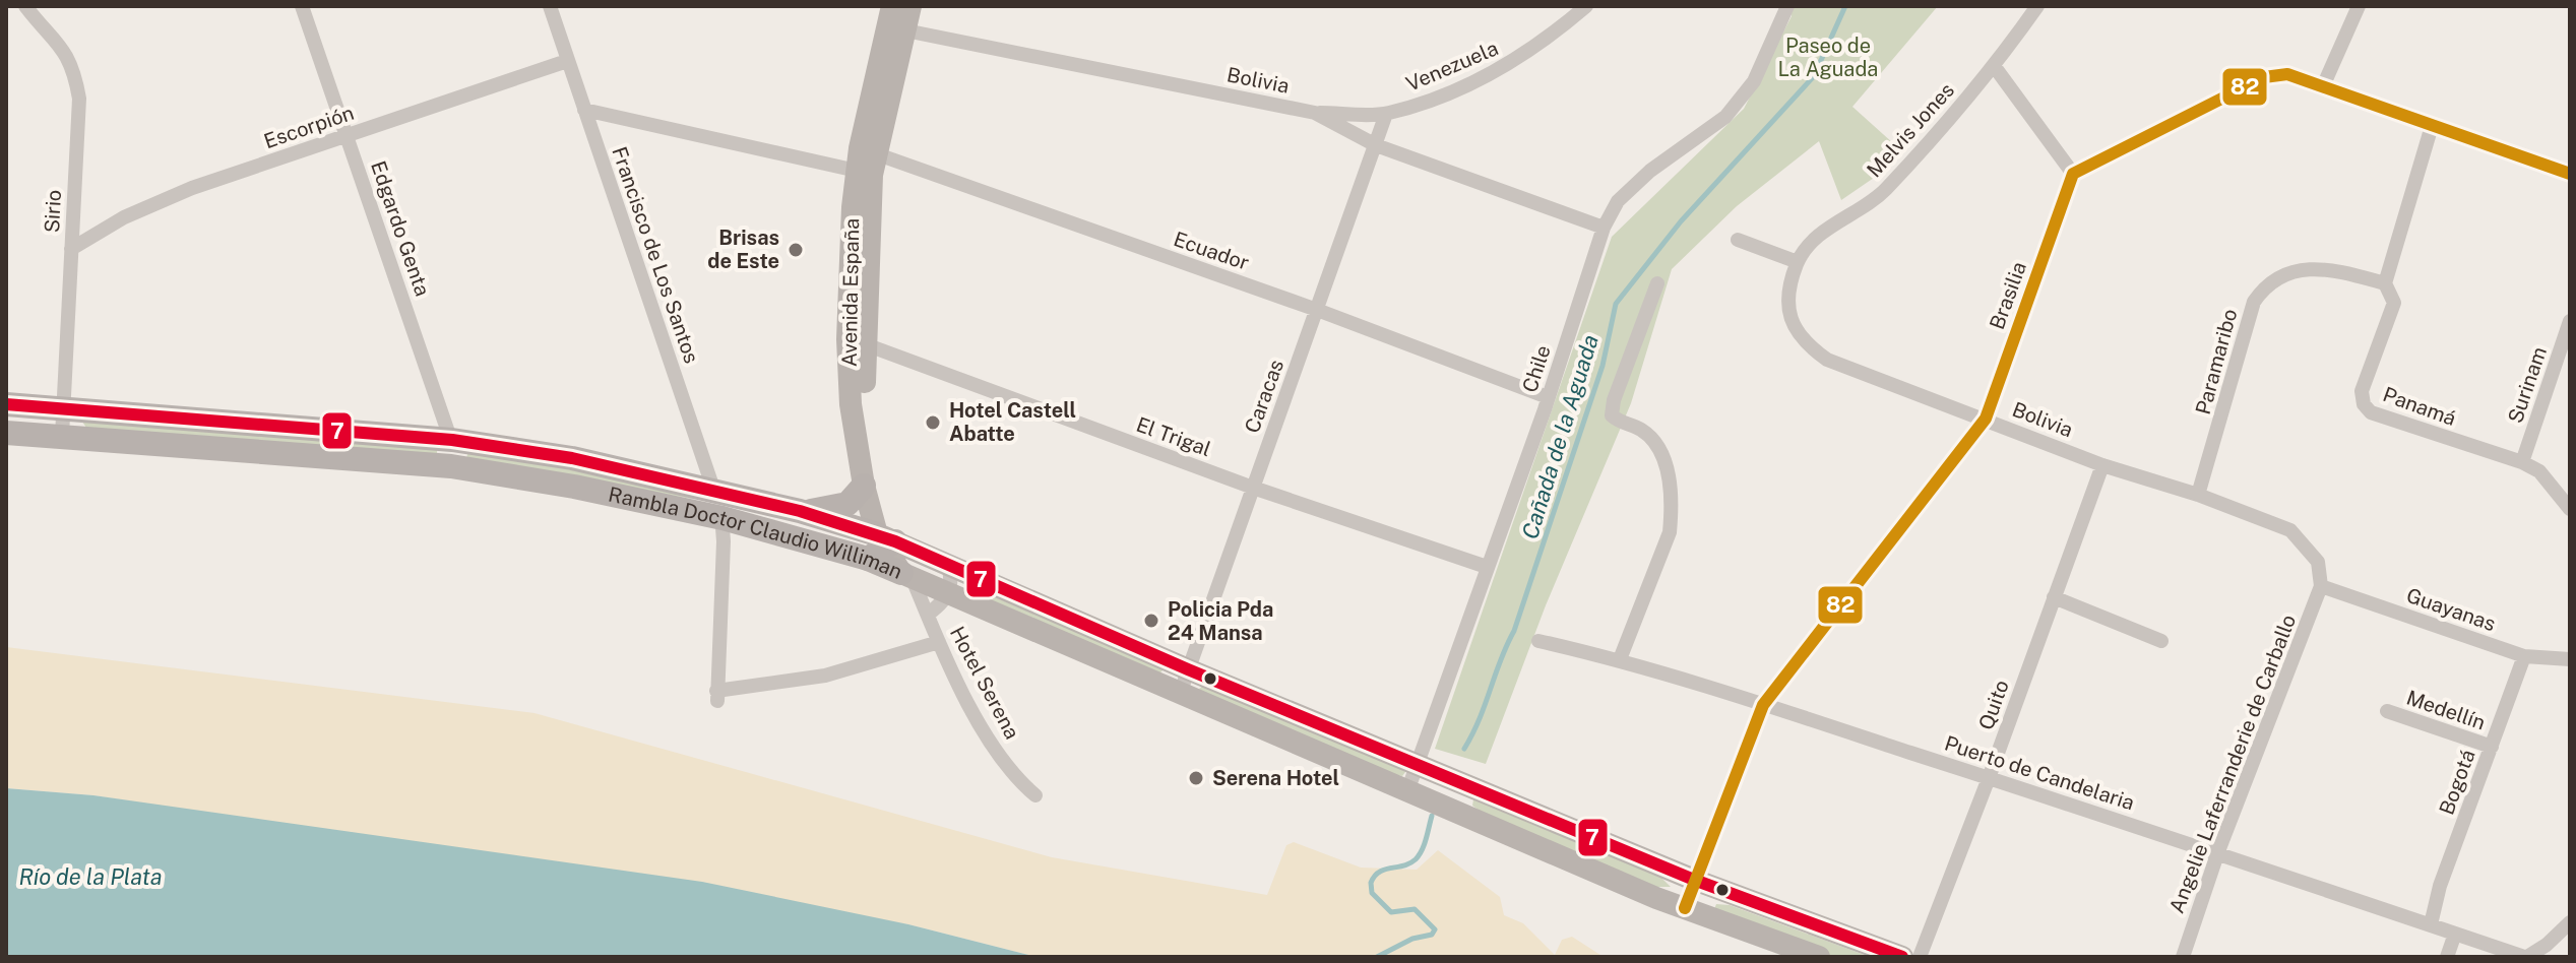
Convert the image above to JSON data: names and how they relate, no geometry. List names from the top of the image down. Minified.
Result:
{"streets":{"main road":["Avenida España","Rambla Doctor Claudio Williman"],"street":["Venezuela","Bolivia","Escorpión","Melvis Jones","Sirio","Edgardo Genta","Ecuador","Francisco de Los Santos","Brasilia","Paramaribo","Chile","Surinam","Caracas","Panamá","El Trigal","Guayanas","Hotel Serena","Quito","Medellín","Angelie Laferranderie de Carballo","Puerto de Candelaria","Bogotá"]},"crossings":[["Venezuela","Bolivia"],["Venezuela","Caracas"],["Bolivia","Melvis Jones"],["Bolivia","Avenida España"],["Bolivia","Brasilia"],["Bolivia","Paramaribo"],["Bolivia","Chile"],["Bolivia","Caracas"],["Bolivia","Guayanas"],["Bolivia","Quito"],["Bolivia","Angelie Laferranderie de Carballo"],["Escorpión","Sirio"],["Escorpión","Edgardo Genta"],["Escorpión","Francisco de Los Santos"],["Sirio","Rambla Doctor Claudio Williman"],["Edgardo Genta","Rambla Doctor Claudio Williman"],["Ecuador","Francisco de Los Santos"],["Ecuador","Avenida España"],["Ecuador","Chile"],["Ecuador","Caracas"],["Francisco de Los Santos","Rambla Doctor Claudio Williman"],["Francisco de Los Santos","Hotel Serena"],["Avenida España","El Trigal"],["Avenida España","Rambla Doctor Claudio Williman"],["Brasilia","Rambla Doctor Claudio Williman"],["Brasilia","Puerto de Candelaria"],["Paramaribo","Panamá"],["Chile","El Trigal"],["Chile","Rambla Doctor Claudio Williman"],["Surinam","Panamá"],["Caracas","El Trigal"],["Caracas","Rambla Doctor Claudio Williman"],["Rambla Doctor Claudio Williman","Hotel Serena"],["Guayanas","Angelie Laferranderie de Carballo"],["Guayanas","Bogotá"],["Quito","Puerto de Candelaria"],["Medellín","Bogotá"],["Angelie Laferranderie de Carballo","Puerto de Candelaria"],["Puerto de Candelaria","Bogotá"]],"water":["Cañada de la Aguada","Río de la Plata"],"parks":["Paseo de La Aguada"],"places":["Brisas de Este","Hotel Castell Abatte","Policia Pda 24 Mansa","Serena Hotel"],"lines":["transit line 82","transit line 7"]}
